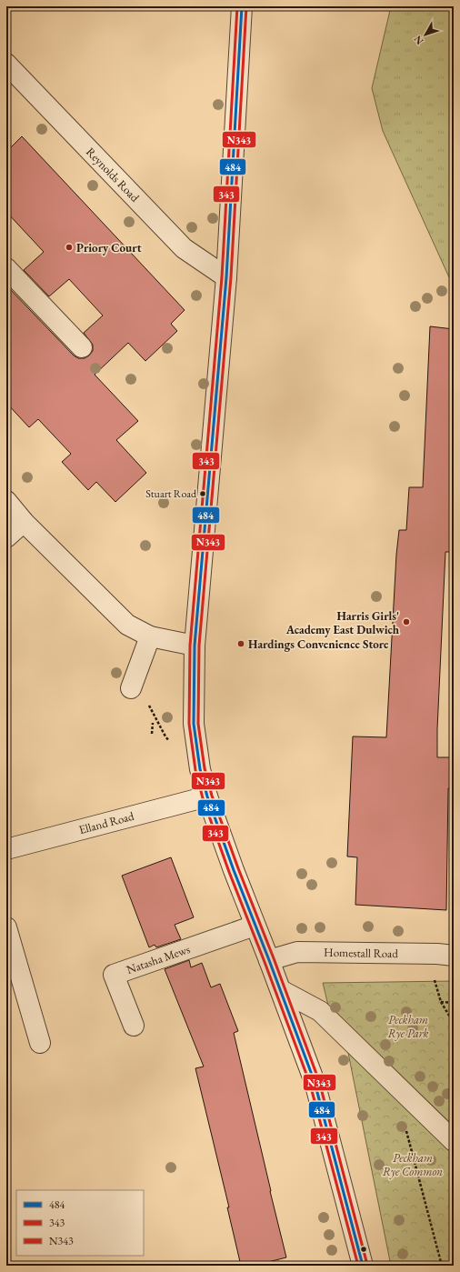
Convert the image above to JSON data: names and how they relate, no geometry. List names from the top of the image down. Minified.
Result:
{"streets":{"street":["Reynolds Road","Elland Road","Homestall Road","Natasha Mews"]},"parks":["Peckham Rye Park","Peckham Rye Common"],"places":["Priory Court","Stuart Road","Harris Girls' Academy East Dulwich","Hardings Convenience Store"],"lines":["transit line 484","transit line 343","transit line N343"],"legend":["484","343","N343"],"north":"bottom left"}
